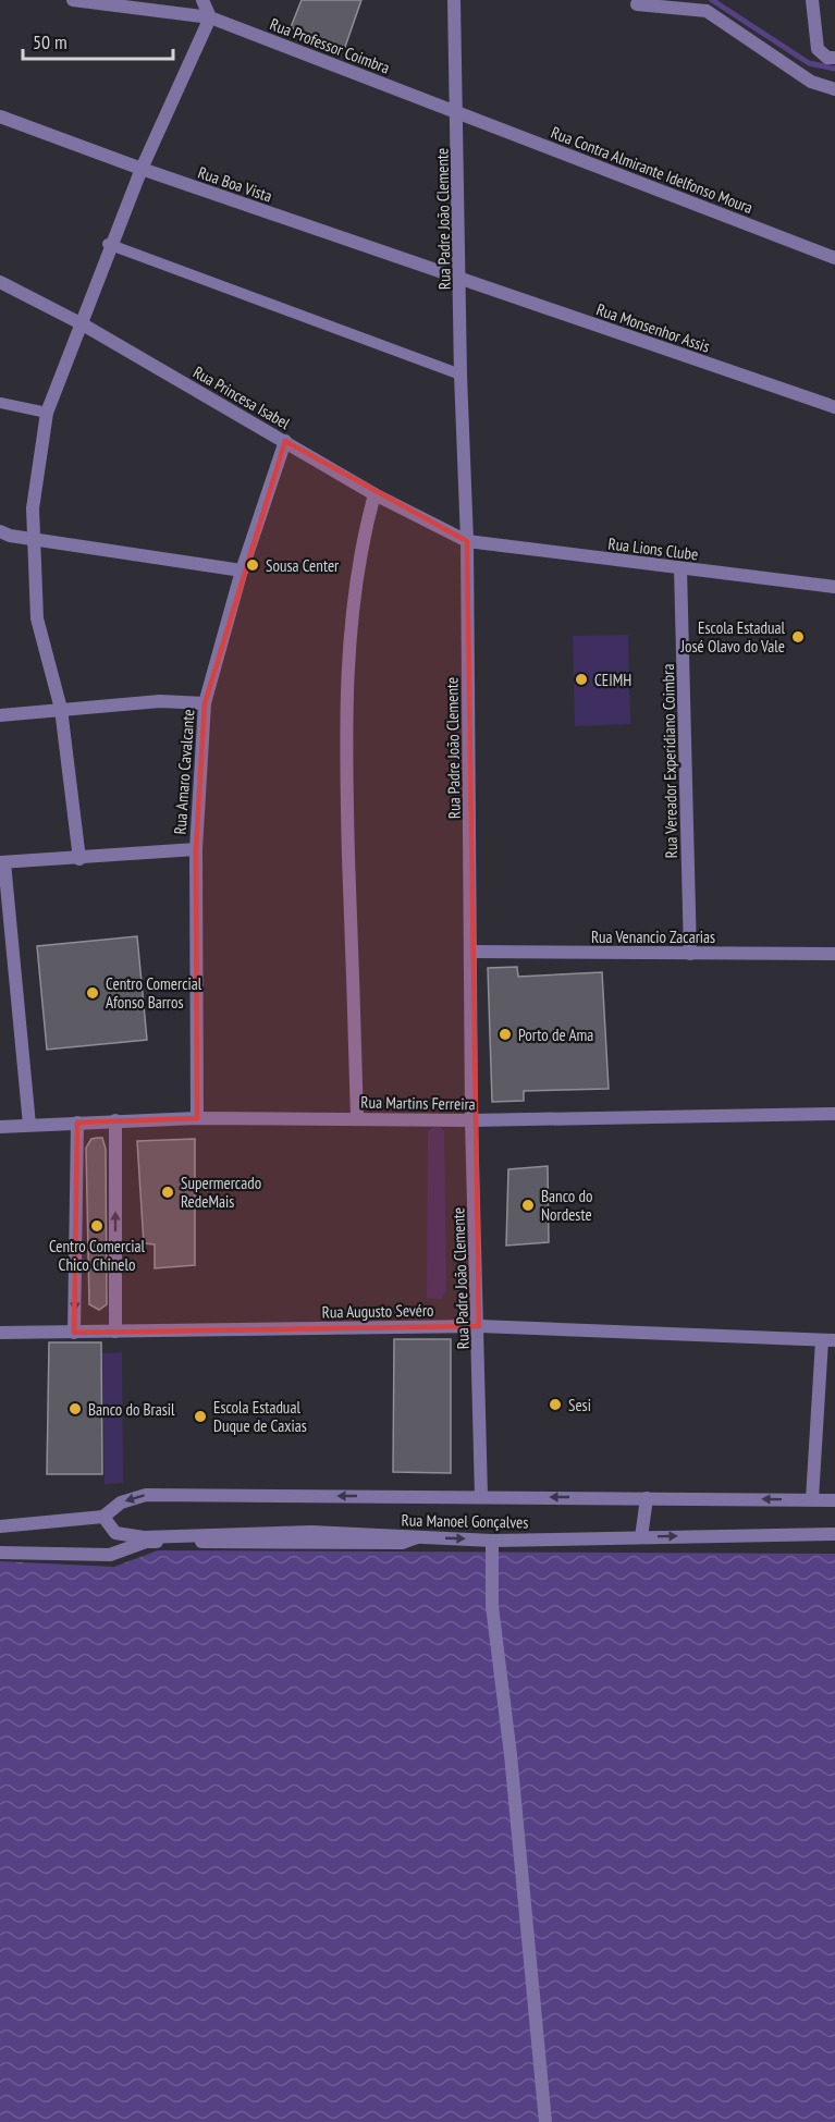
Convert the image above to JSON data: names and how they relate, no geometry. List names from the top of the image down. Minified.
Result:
{"streets":{"street":["Rua Professor Coimbra","Rua Contra Almirante Idelfonso Moura","Rua Boa Vista","Rua Padre João Clemente","Rua Monsenhor Assis","Rua Princesa Isabel","Rua Lions Clube","Rua Vereador Experidiano Coimbra","Rua Amaro Cavalcante","Rua Venancio Zacarias","Rua Martins Ferreira","Rua Augusto Sevéro","Rua Manoel Gonçalves"]},"crossings":[["Rua Professor Coimbra","Rua Contra Almirante Idelfonso Moura"],["Rua Professor Coimbra","Rua Padre João Clemente"],["Rua Contra Almirante Idelfonso Moura","Rua Padre João Clemente"],["Rua Boa Vista","Rua Padre João Clemente"],["Rua Boa Vista","Rua Monsenhor Assis"],["Rua Padre João Clemente","Rua Monsenhor Assis"],["Rua Padre João Clemente","Rua Princesa Isabel"],["Rua Padre João Clemente","Rua Lions Clube"],["Rua Padre João Clemente","Rua Venancio Zacarias"],["Rua Padre João Clemente","Rua Martins Ferreira"],["Rua Padre João Clemente","Rua Augusto Sevéro"],["Rua Padre João Clemente","Rua Manoel Gonçalves"],["Rua Princesa Isabel","Rua Lions Clube"],["Rua Princesa Isabel","Rua Amaro Cavalcante"],["Rua Lions Clube","Rua Vereador Experidiano Coimbra"],["Rua Vereador Experidiano Coimbra","Rua Venancio Zacarias"],["Rua Amaro Cavalcante","Rua Martins Ferreira"]],"places":["Sousa Center","Escola Estadual José Olavo do Vale","CEIMH","Centro Comercial Afonso Barros","Porto de Ama","Supermercado RedeMais","Banco do Nordeste","Centro Comercial Chico Chinelo","Sesi","Banco do Brasil","Escola Estadual Duque de Caxias"],"scale_bar":"50 m"}
